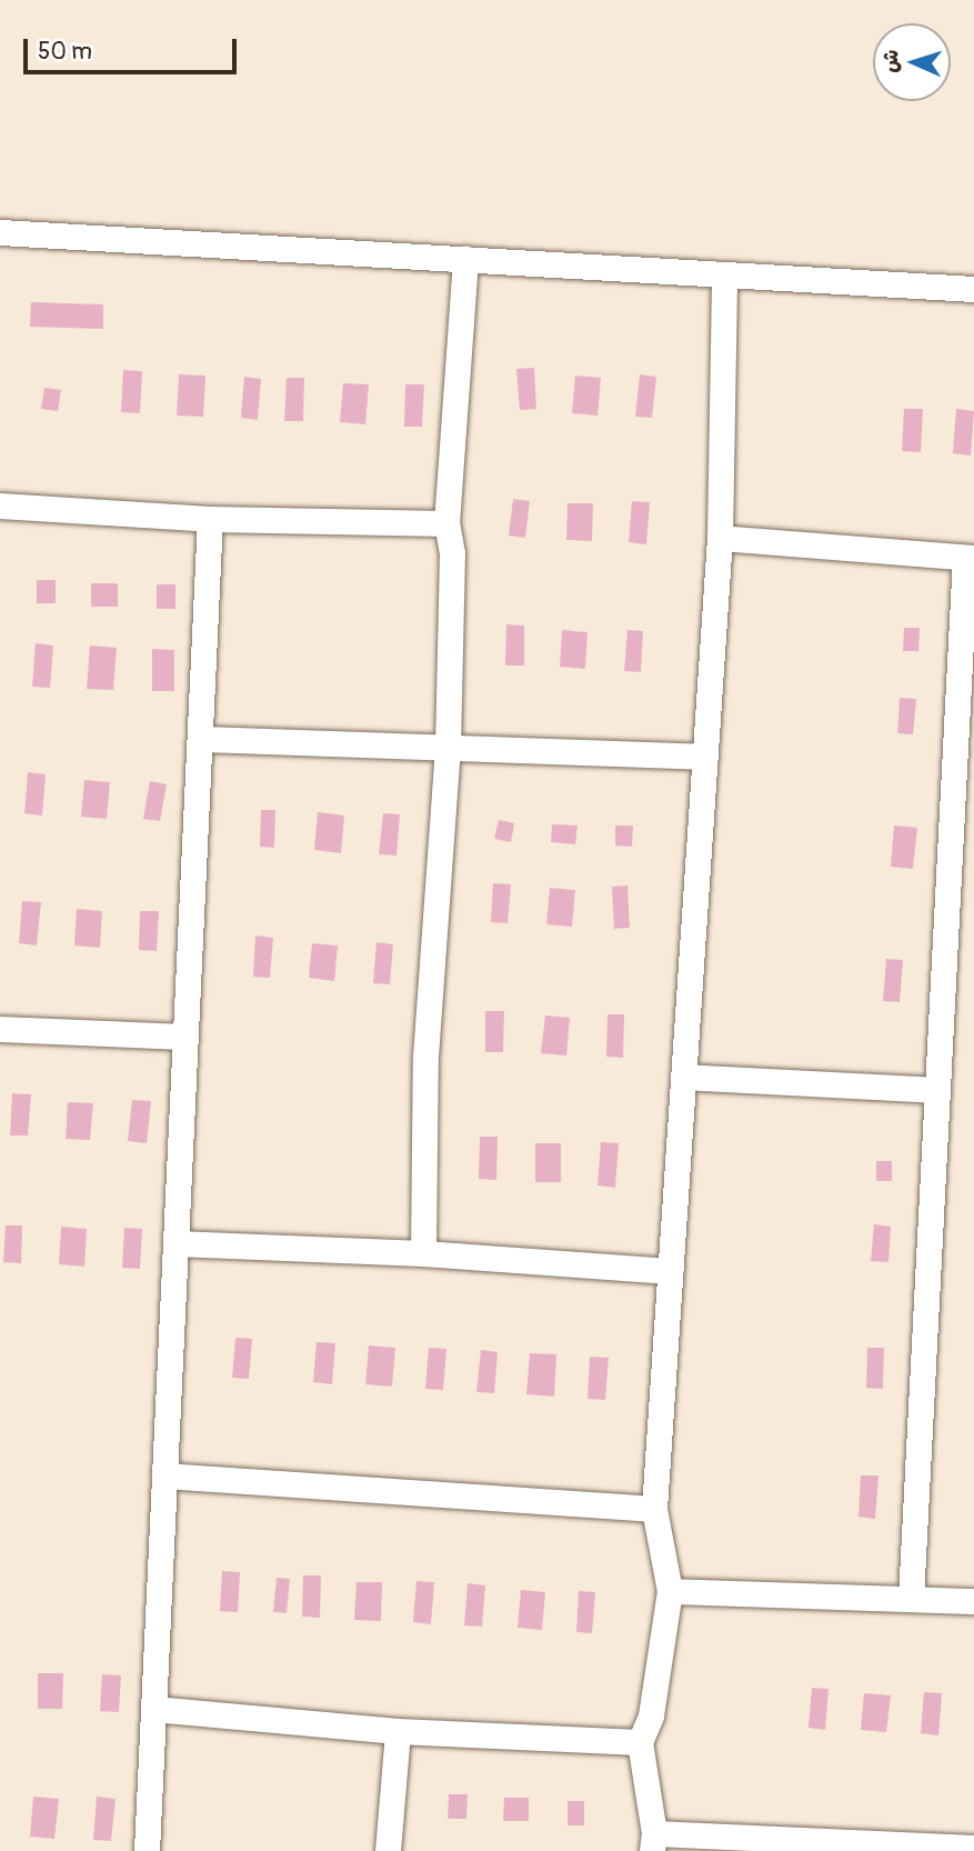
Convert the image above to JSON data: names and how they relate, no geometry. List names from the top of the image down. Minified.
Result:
{"scale_bar":"50 m","north":"left"}
